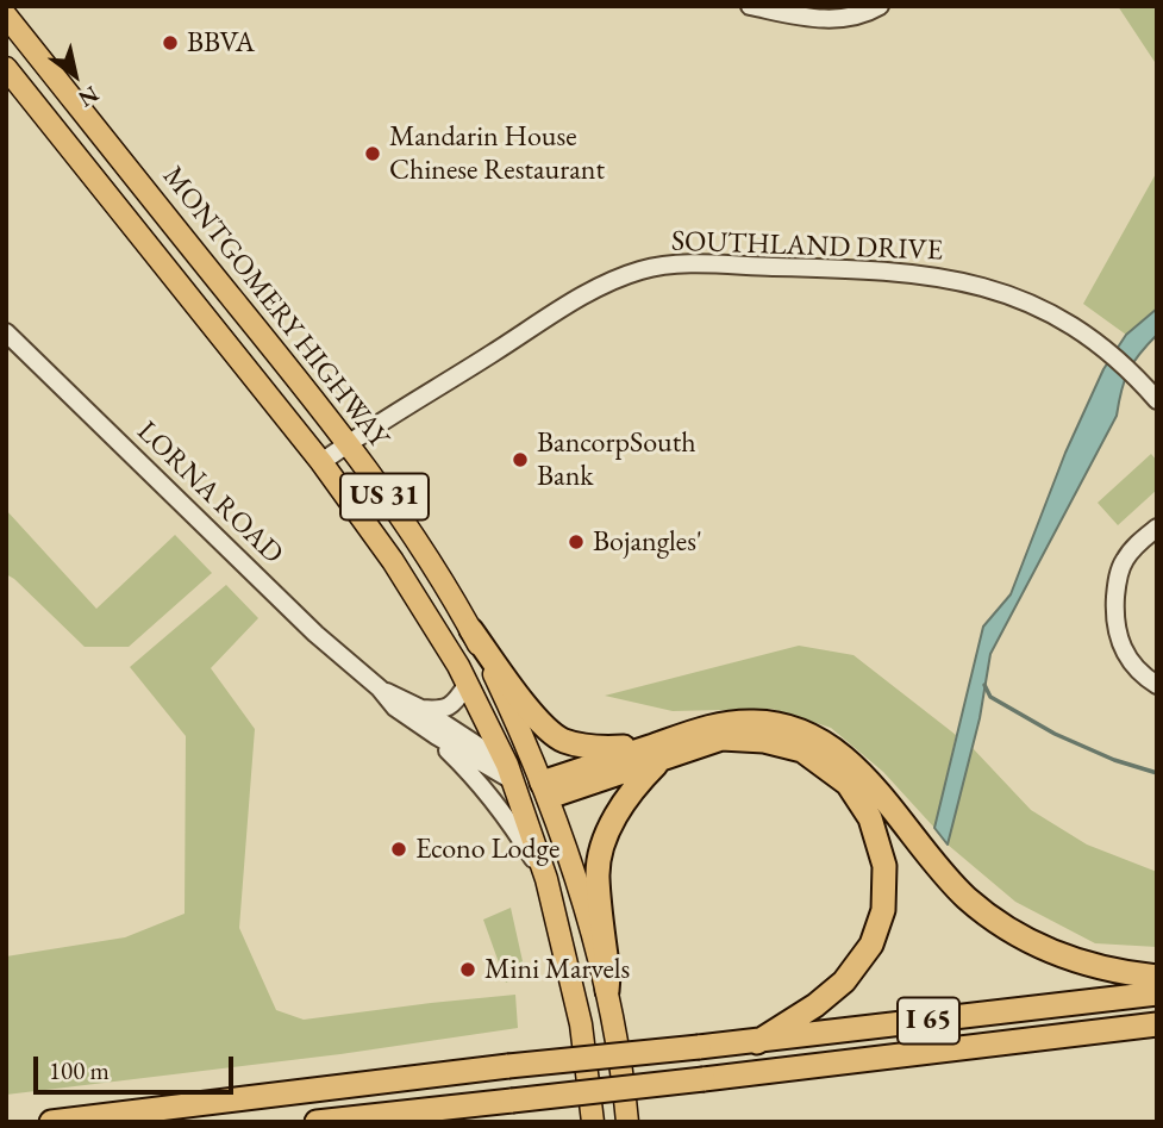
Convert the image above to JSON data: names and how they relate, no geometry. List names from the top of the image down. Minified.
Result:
{"streets":{"highway":["I 65"],"main road":["MONTGOMERY HIGHWAY","US 31"],"street":["SOUTHLAND DRIVE","LORNA ROAD"]},"crossings":[["SOUTHLAND DRIVE","MONTGOMERY HIGHWAY"],["MONTGOMERY HIGHWAY","LORNA ROAD"]],"places":["BBVA","Mandarin House Chinese Restaurant","BancorpSouth Bank","Bojangles'","Econo Lodge","Mini Marvels"],"scale_bar":"100 m","north":"bottom right"}
